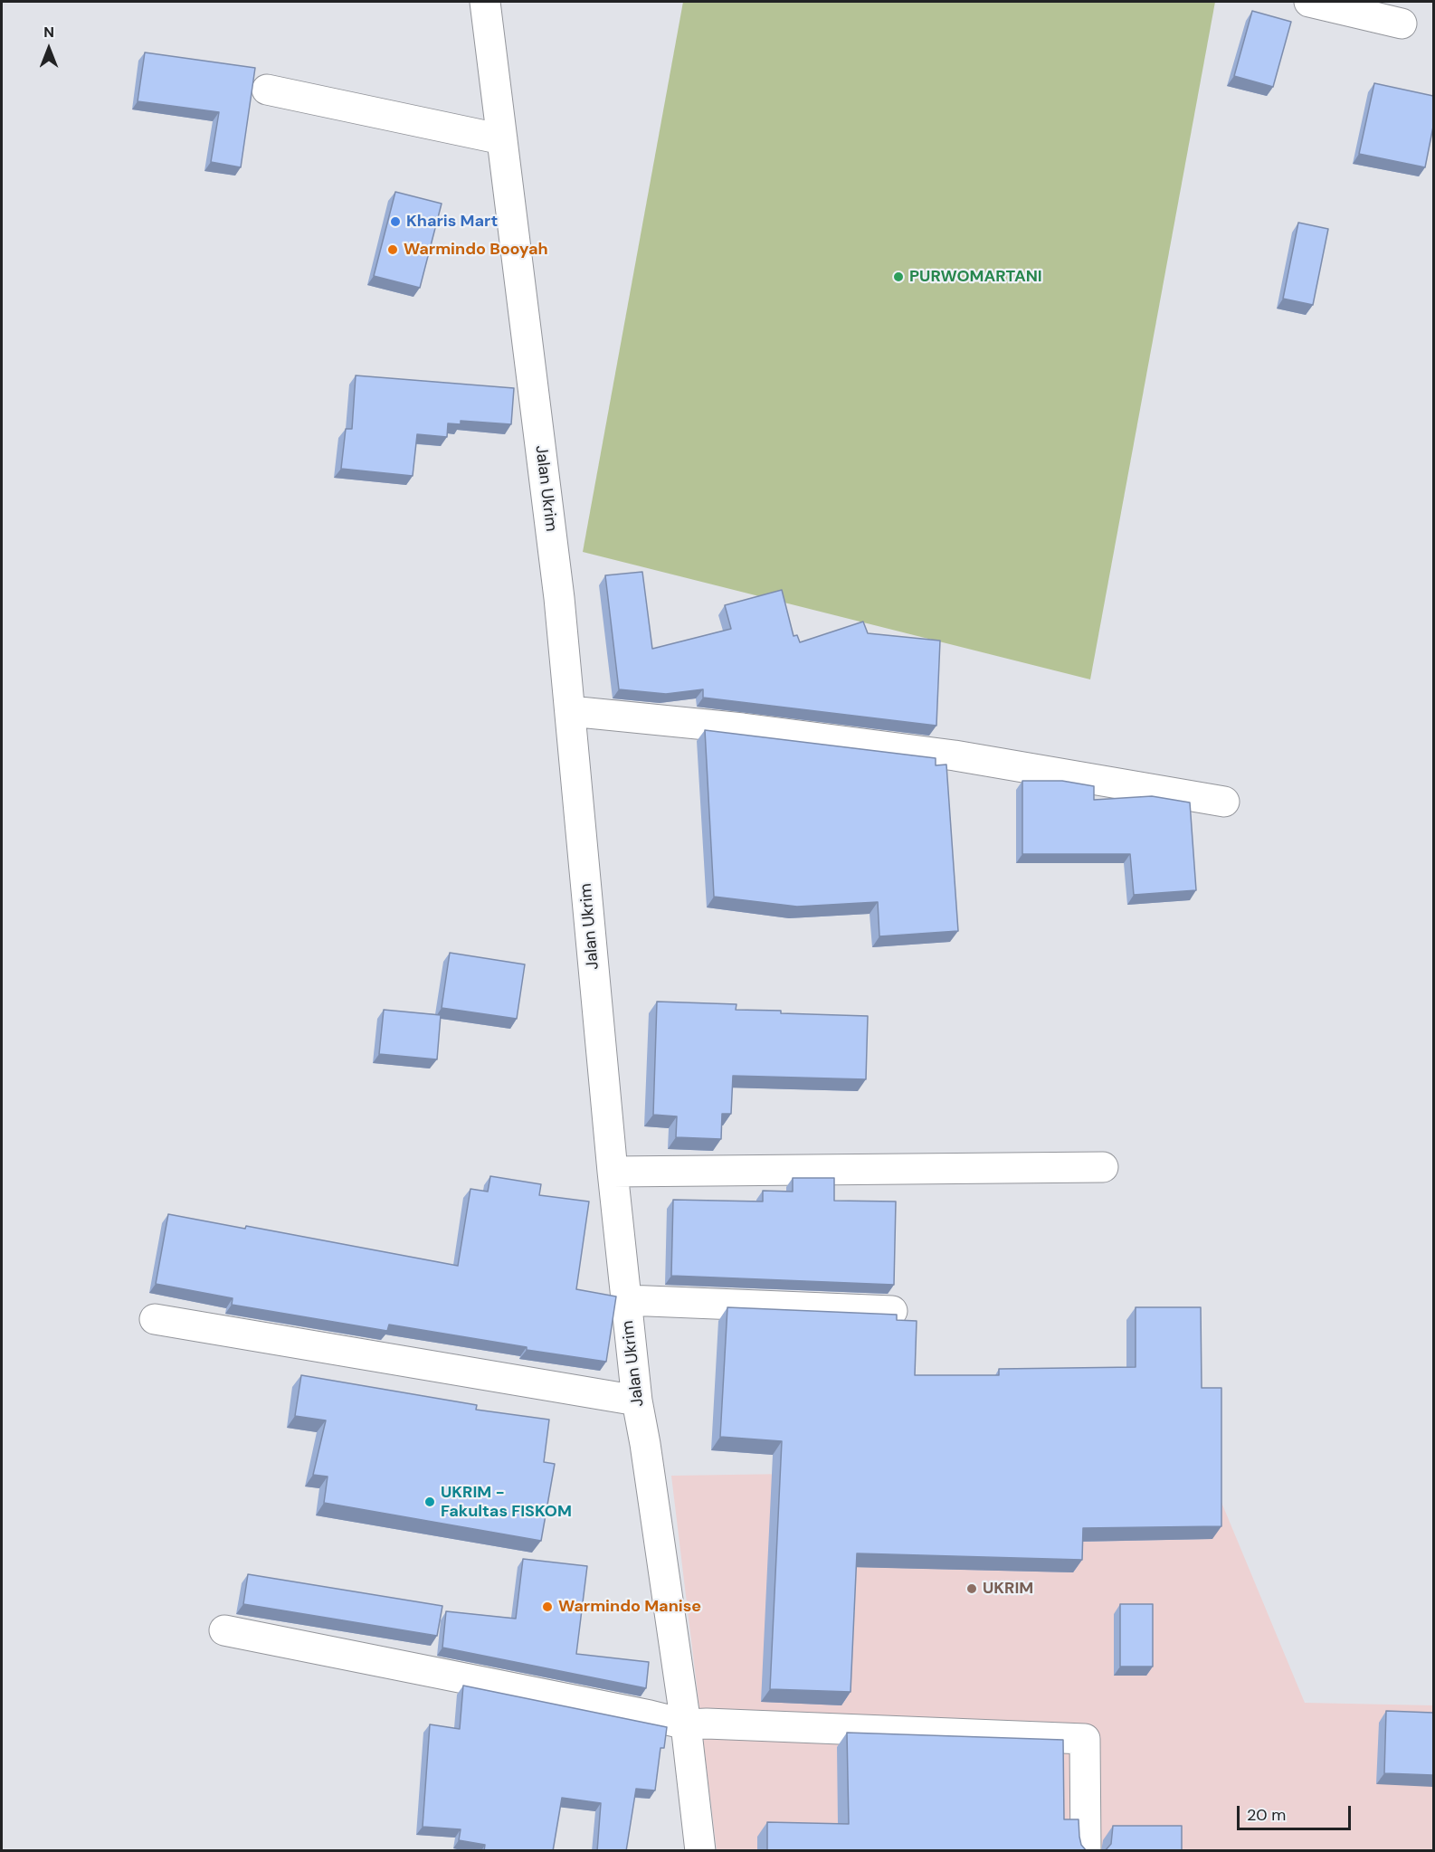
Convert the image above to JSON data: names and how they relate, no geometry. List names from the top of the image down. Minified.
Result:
{"streets":{"street":["Jalan Ukrim"]},"places":["Kharis Mart","Warmindo Booyah","PURWOMARTANI","UKRIM - Fakultas FISKOM","UKRIM","Warmindo Manise"],"scale_bar":"20 m","north":"top"}
